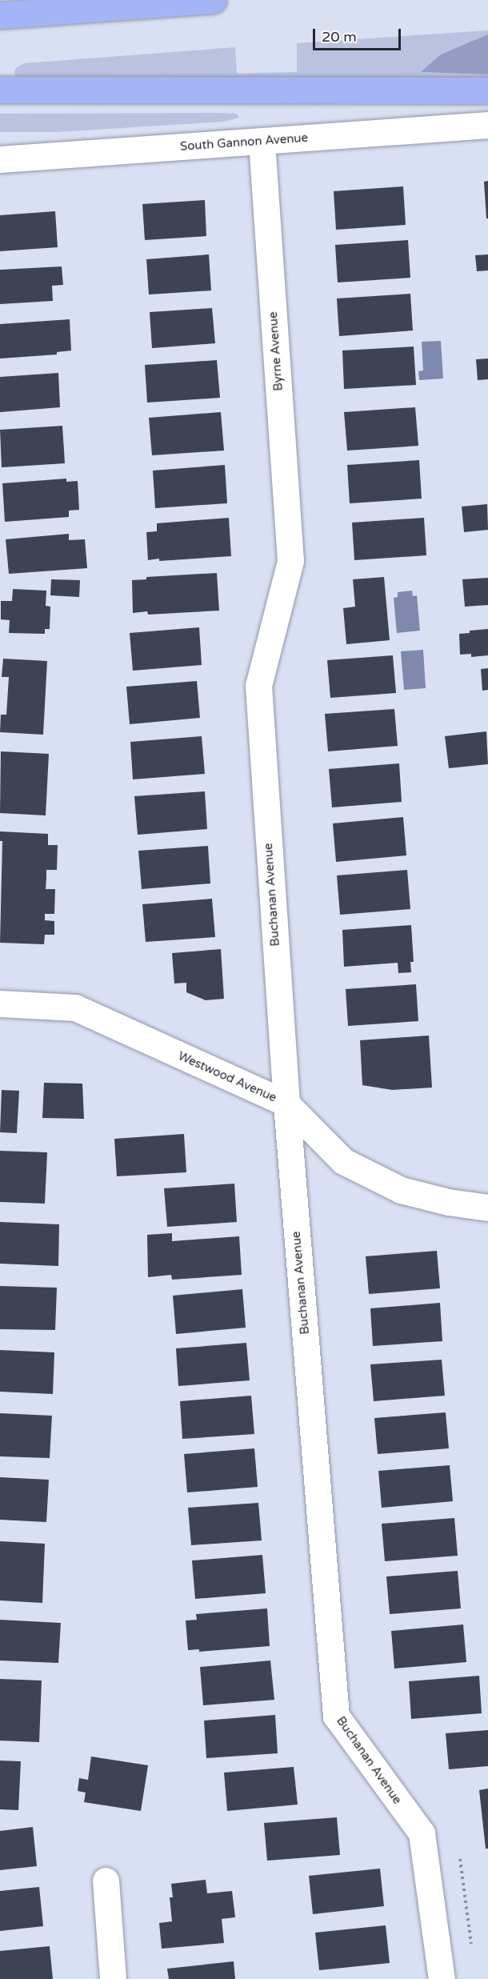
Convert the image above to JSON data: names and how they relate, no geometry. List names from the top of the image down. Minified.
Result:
{"streets":{"street":["South Gannon Avenue","Byrne Avenue","Buchanan Avenue","Westwood Avenue"]},"crossings":[["South Gannon Avenue","Byrne Avenue"],["Byrne Avenue","Buchanan Avenue"],["Buchanan Avenue","Westwood Avenue"]],"scale_bar":"20 m"}
